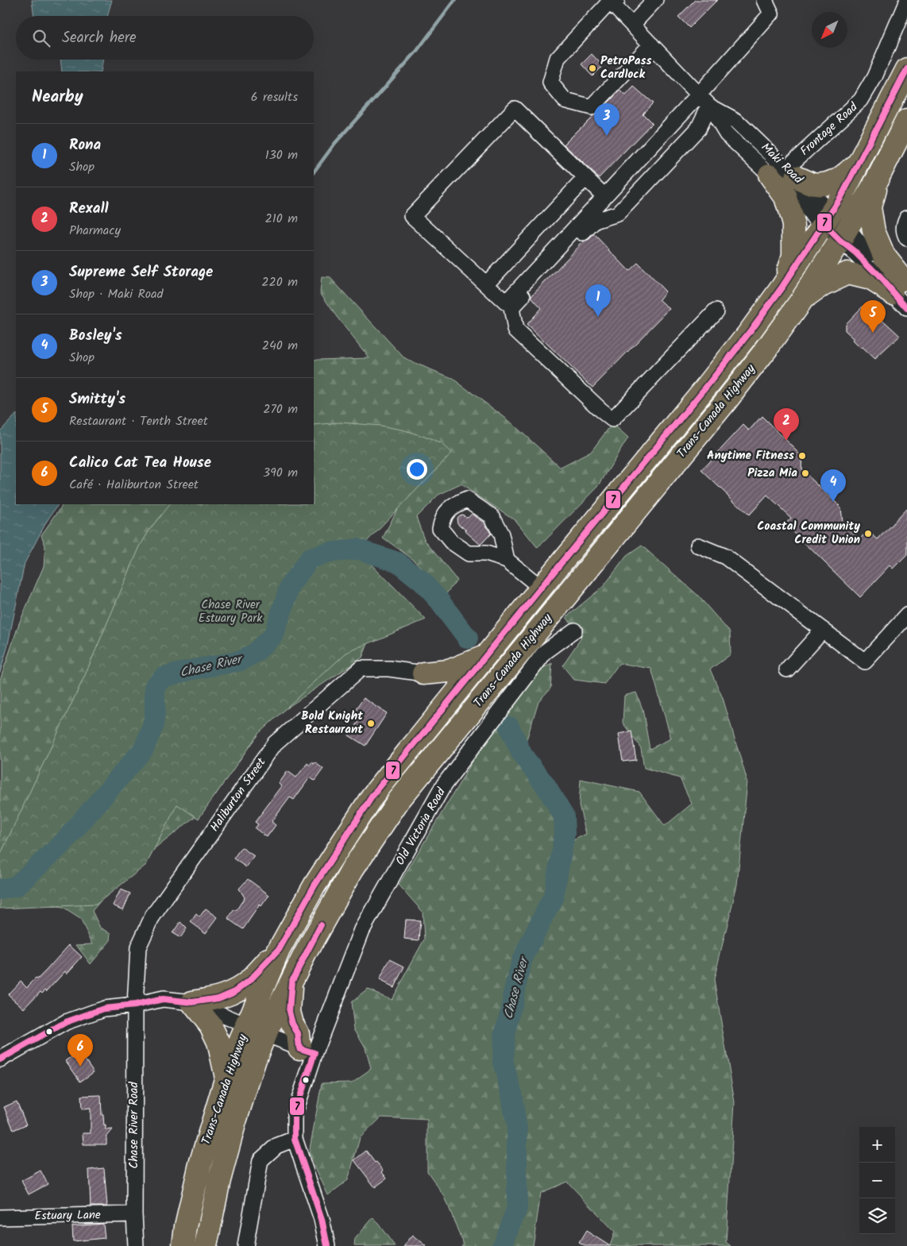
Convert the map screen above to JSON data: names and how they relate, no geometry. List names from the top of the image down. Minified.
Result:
{"streets":{"highway":["Trans-Canada Highway"],"street":["Frontage Road","Maki Road","Haliburton Street","Old Victoria Road","Chase River Road","Estuary Lane"]},"crossings":[["Frontage Road","Maki Road"],["Maki Road","Trans-Canada Highway"],["Haliburton Street","Chase River Road"],["Chase River Road","Estuary Lane"]],"water":["Chase River"],"parks":["Chase River Estuary Park"],"places":["PetroPass Cardlock","Anytime Fitness","Pizza Mia","Coastal Community Credit Union","Bold Knight Restaurant"],"lines":["transit line 7"],"north":"bottom left","page":{"search":"Search here","heading":["Nearby","6 results"],"pins":["3","1","5","2","4","6"],"list":[{"mark":"1","name":"Rona","note":"Shop","value":"130 m"},{"mark":"2","name":"Rexall","note":"Pharmacy","value":"210 m"},{"mark":"3","name":"Supreme Self Storage","note":"Shop · Maki Road","value":"220 m"},{"mark":"4","name":"Bosley's","note":"Shop","value":"240 m"},{"mark":"5","name":"Smitty's","note":"Restaurant · Tenth Street","value":"270 m"},{"mark":"6","name":"Calico Cat Tea House","note":"Café · Haliburton Street","value":"390 m"}],"map_buttons":["+","−"]}}
